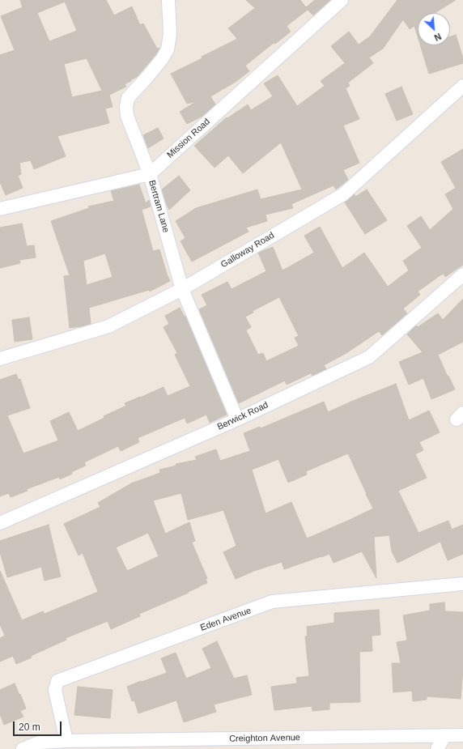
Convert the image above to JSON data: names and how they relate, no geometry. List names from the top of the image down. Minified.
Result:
{"streets":{"street":["Mission Road","Bertram Lane","Galloway Road","Berwick Road","Eden Avenue","Creighton Avenue"]},"crossings":[["Mission Road","Bertram Lane"],["Bertram Lane","Galloway Road"],["Bertram Lane","Berwick Road"],["Eden Avenue","Creighton Avenue"]],"scale_bar":"20 m","north":"bottom right"}
